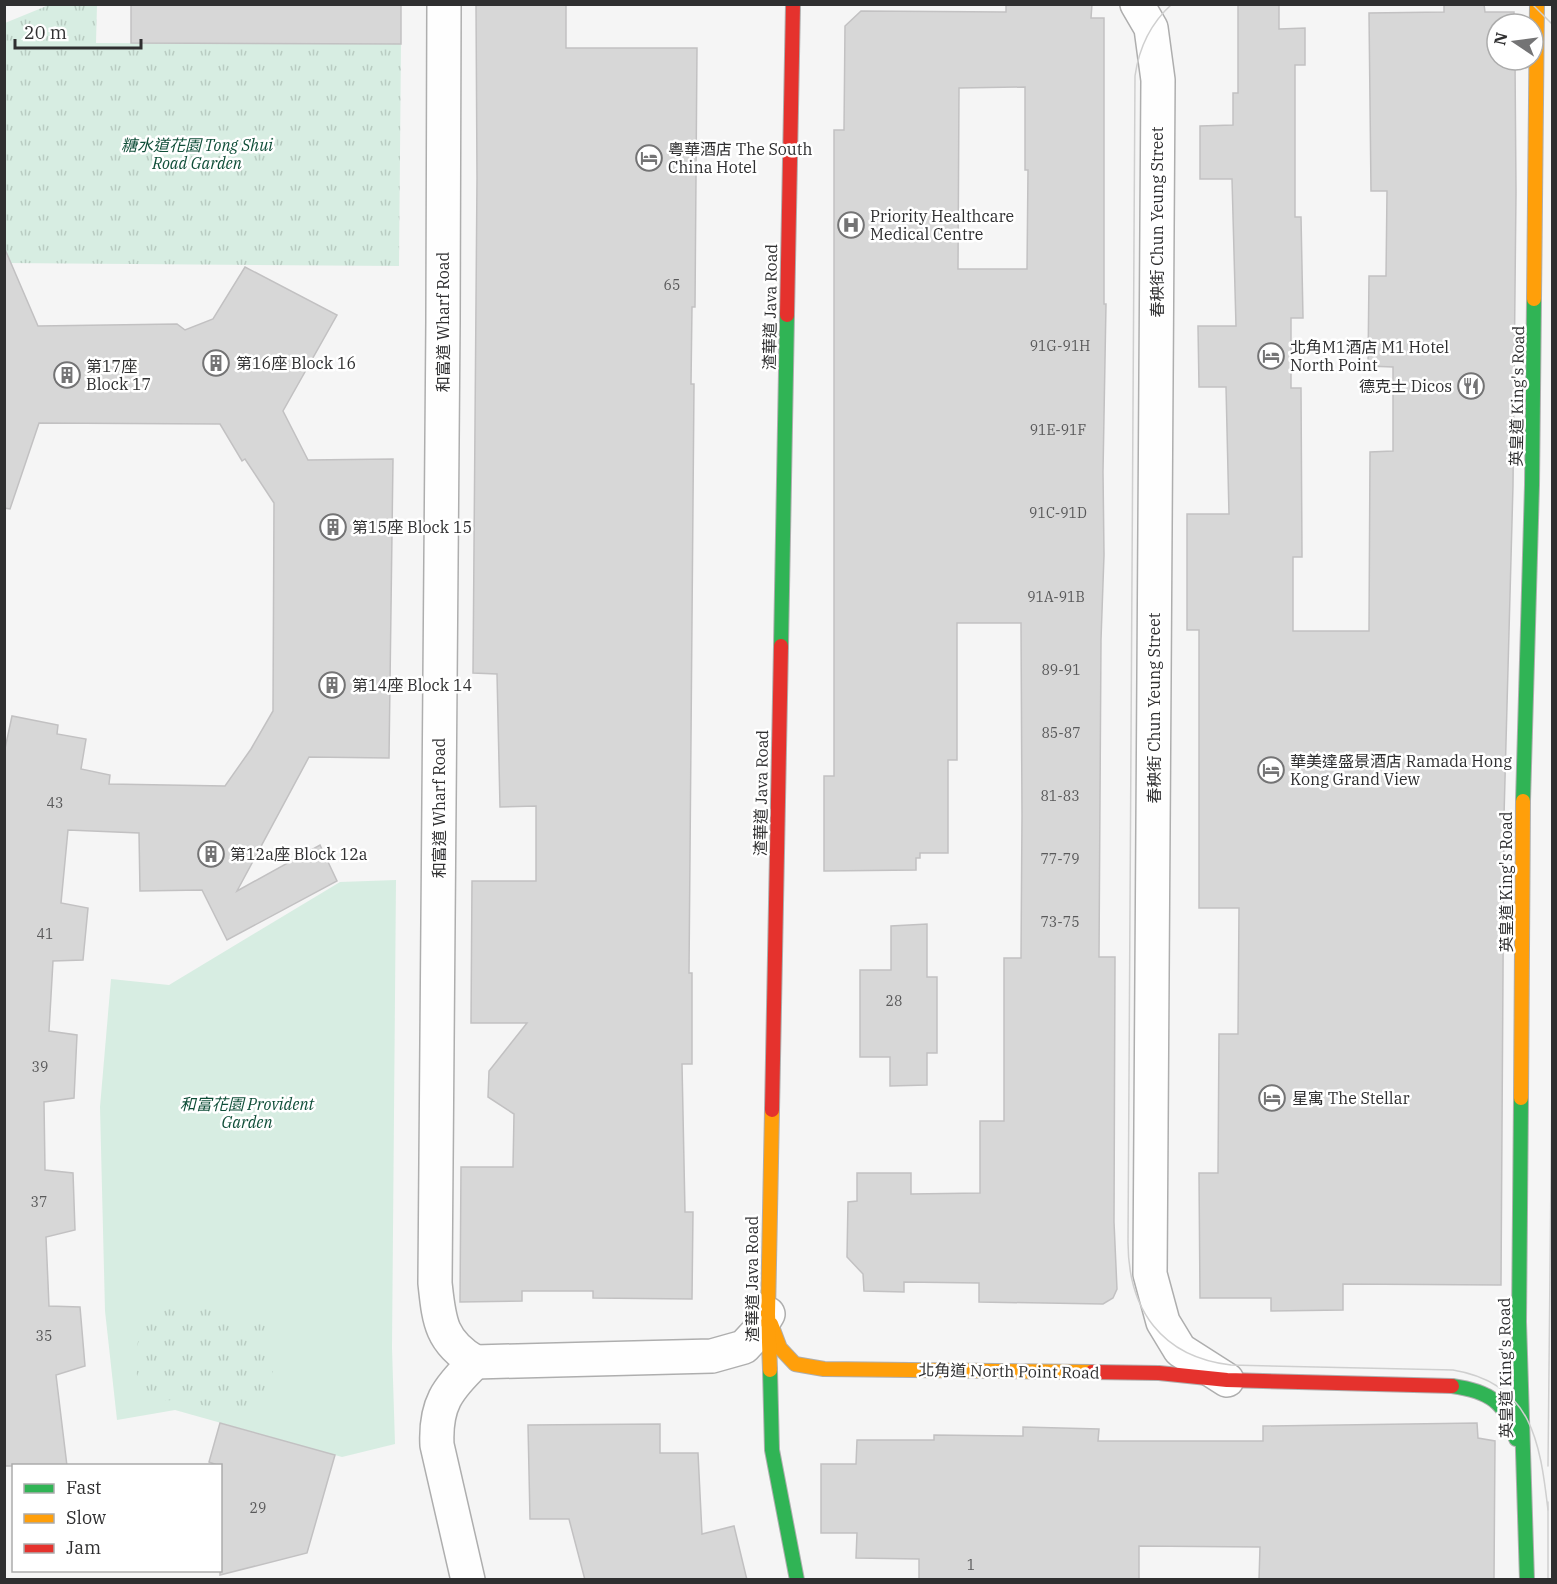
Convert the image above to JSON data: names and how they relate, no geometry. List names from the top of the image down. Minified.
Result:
{"streets":{"street":["春秧街 Chun Yeung Street","渣華道 Java Road","和富道 Wharf Road","英皇道 King's Road","北角道 North Point Road"]},"crossings":[["春秧街 Chun Yeung Street","北角道 North Point Road"],["渣華道 Java Road","北角道 North Point Road"],["英皇道 King's Road","北角道 North Point Road"]],"parks":["糖水道花園 Tong Shui Road Garden","和富花園 Provident Garden"],"places":{"hotel":["粵華酒店 The South China Hotel","北角M1酒店 M1 Hotel North Point","華美達盛景酒店 Ramada Hong Kong Grand View","星寓 The Stellar"],"hospital":["Priority Healthcare Medical Centre"],"building":["第16座 Block 16","第17座 Block 17","第15座 Block 15","第14座 Block 14","第12a座 Block 12a"],"restaurant":["德克士 Dicos"]},"house_numbers":["65","91G-91H","91E-91F","91C-91D","91A-91B","89-91","85-87","81-83","43","77-79","73-75","41","28","39","37","35","29","1"],"legend":["Fast","Slow","Jam"],"scale_bar":"20 m","north":"left"}
